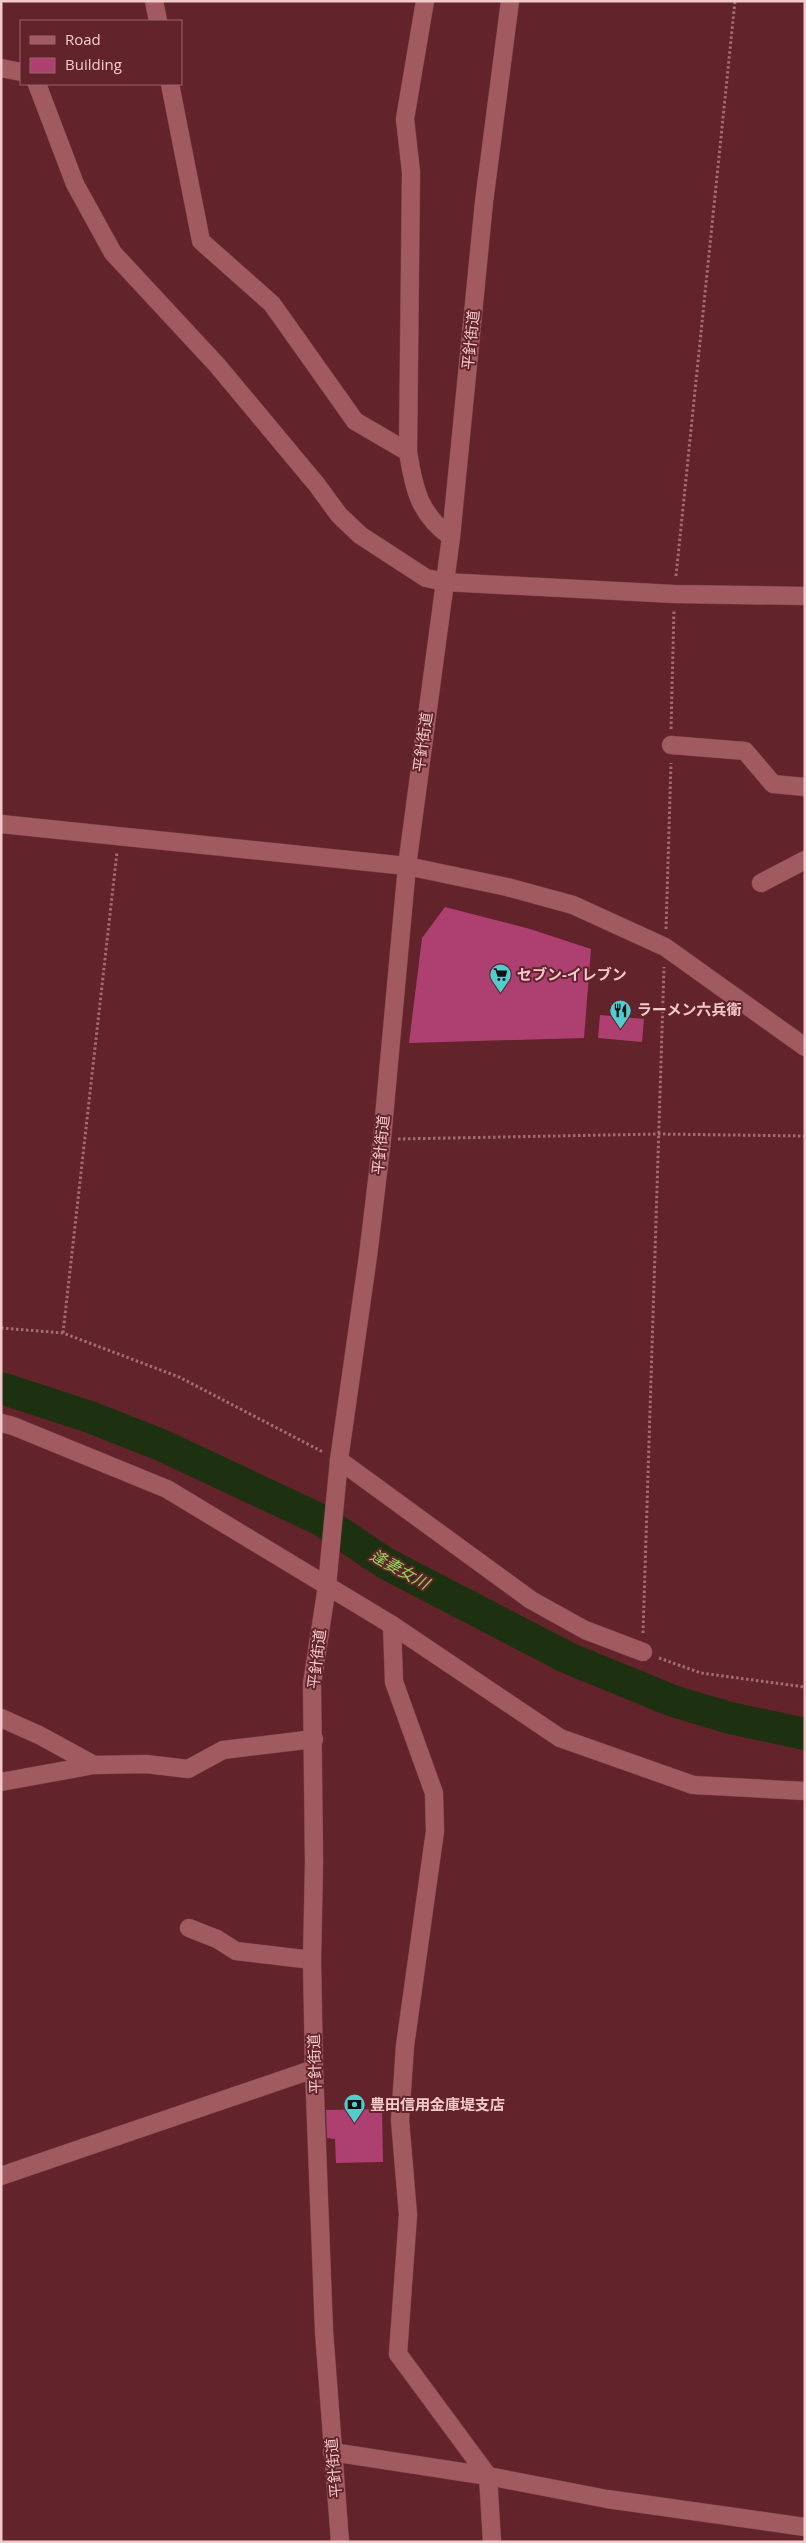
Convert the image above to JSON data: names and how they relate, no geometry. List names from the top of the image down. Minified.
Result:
{"streets":{"street":["平針街道"]},"water":["逢妻女川"],"places":{"supermarket":["セブン-イレブン"],"restaurant":["ラーメン六兵衛"],"bank":["豊田信用金庫堤支店"]},"legend":["Road","Building"]}
